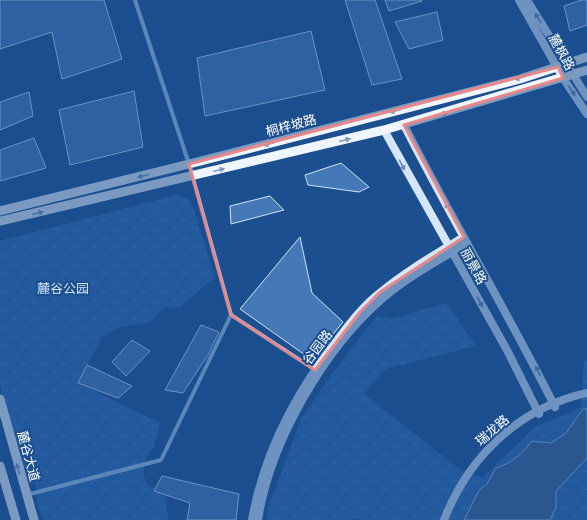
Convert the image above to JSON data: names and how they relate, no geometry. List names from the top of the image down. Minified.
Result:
{"streets":{"main road":["麓枫路","桐梓坡路","丽景路","谷园路","瑞龙路","麓谷大道"]},"crossings":[["麓枫路","桐梓坡路"],["桐梓坡路","丽景路"],["丽景路","谷园路"],["丽景路","瑞龙路"]],"parks":["麓谷公园"]}
